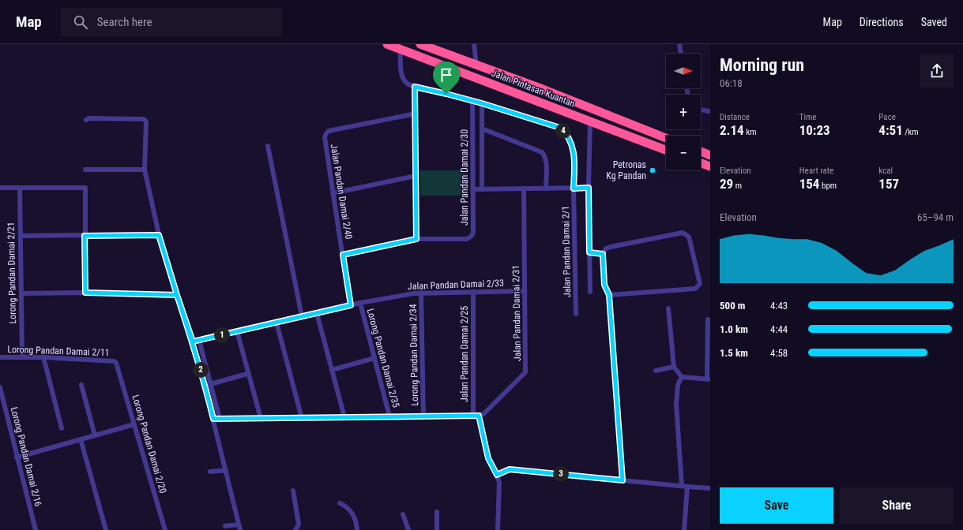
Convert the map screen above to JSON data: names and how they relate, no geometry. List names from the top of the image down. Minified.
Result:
{"streets":{"highway":["Jalan Pintasan Kuantan"],"street":["Jalan Pandan Damai 2/30","Jalan Pandan Damai 2/40","Jalan Pandan Damai 2/1","Lorong Pandan Damai 2/21","Jalan Pandan Damai 2/33","Jalan Pandan Damai 2/31","Lorong Pandan Damai 2/11","Jalan Pandan Damai 2/25","Lorong Pandan Damai 2/34","Lorong Pandan Damai 2/35","Lorong Pandan Damai 2/20","Lorong Pandan Damai 2/16"]},"crossings":[["Jalan Pandan Damai 2/30","Jalan Pandan Damai 2/40"],["Jalan Pandan Damai 2/30","Jalan Pandan Damai 2/1"],["Jalan Pandan Damai 2/40","Jalan Pandan Damai 2/33"],["Lorong Pandan Damai 2/21","Lorong Pandan Damai 2/11"],["Jalan Pandan Damai 2/33","Jalan Pandan Damai 2/31"],["Jalan Pandan Damai 2/33","Jalan Pandan Damai 2/25"],["Jalan Pandan Damai 2/33","Lorong Pandan Damai 2/34"],["Jalan Pandan Damai 2/33","Lorong Pandan Damai 2/35"],["Jalan Pandan Damai 2/31","Jalan Pandan Damai 2/25"],["Lorong Pandan Damai 2/11","Lorong Pandan Damai 2/20"]],"places":["Petronas Kg Pandan"],"north":"right","page":{"header":"Map","search":"Search here","nav":["Map","Directions","Saved"],"heading":["Morning run","06:18"],"map_buttons":["+","−"],"stats":[["Distance","2.14 km"],["Time","10:23"],["Pace","4:51 /km"],["Elevation","29 m"],["Heart rate","154 bpm"],["kcal","157"]],"pins":["4","1","2","3"],"chart":["Elevation","65–94 m"],"list":[{"name":"500 m","note":"4:43"},{"name":"1.0 km","note":"4:44"},{"name":"1.5 km","note":"4:58"}],"buttons":["Save","Share"]}}
